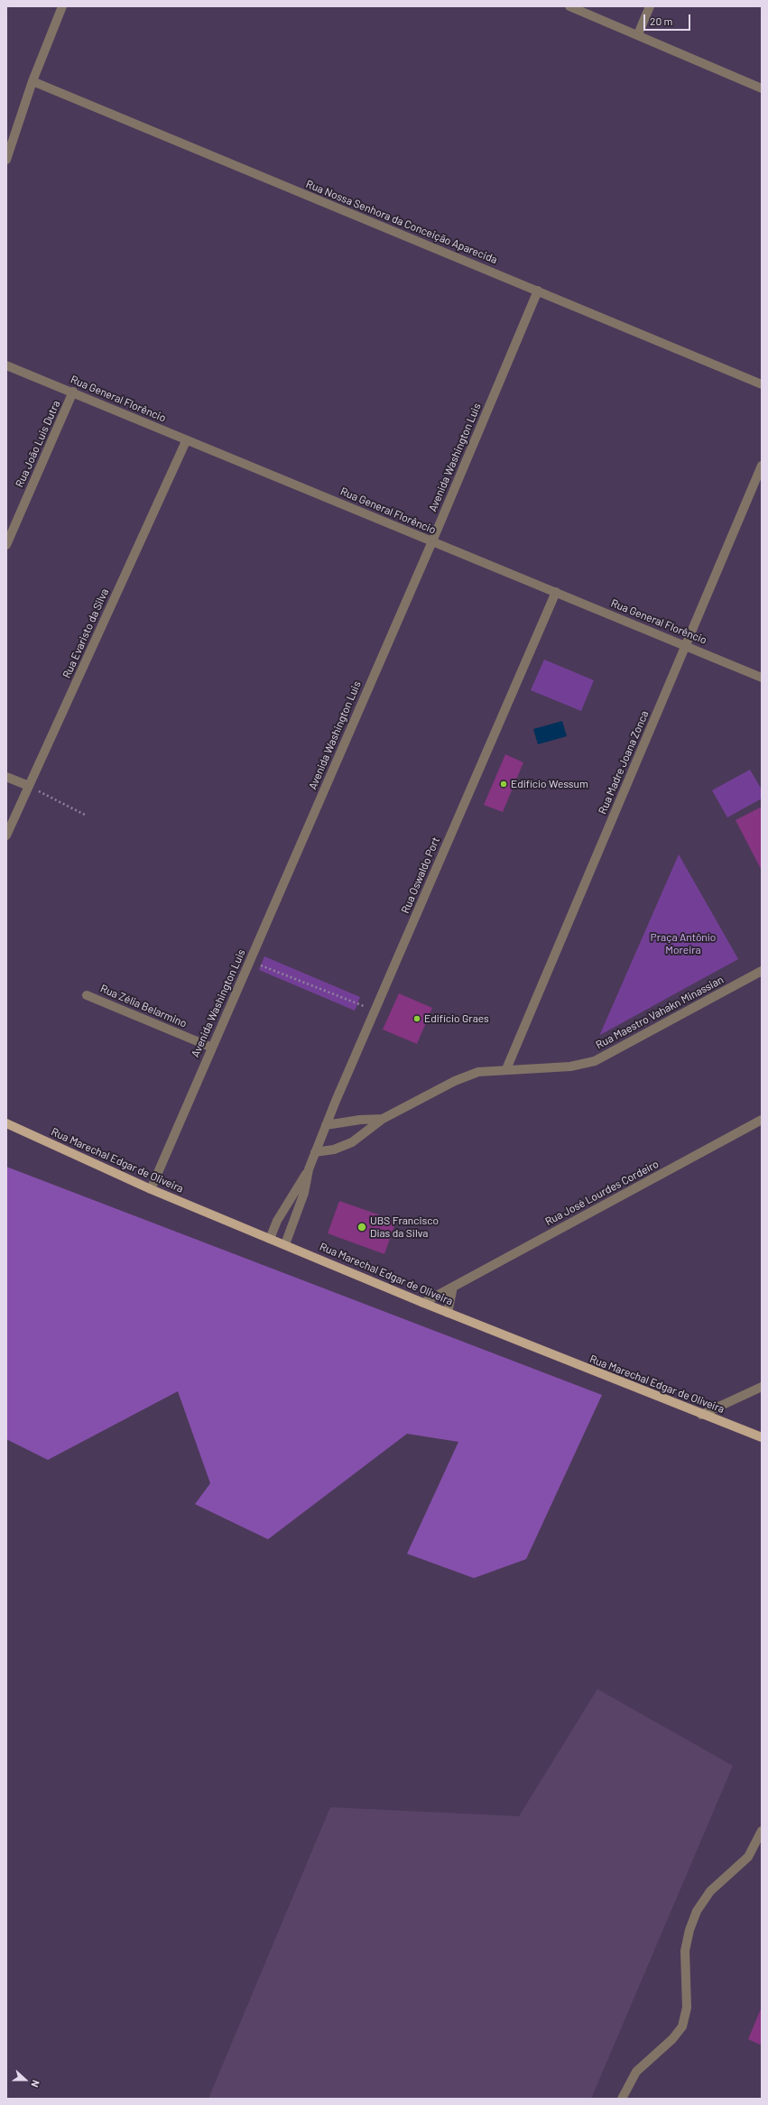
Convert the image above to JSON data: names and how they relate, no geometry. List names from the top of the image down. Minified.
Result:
{"streets":{"main road":["Rua Marechal Edgar de Oliveira"],"street":["Rua Nossa Senhora da Conceição Aparecida","Rua General Florêncio","Rua João Luis Dutra","Avenida Washington Luis","Rua Evaristo da Silva","Rua Madre Joana Zonca","Rua Oswaldo Port","Rua Zélia Belarmino","Rua Maestro Vahakn Minassian","Rua José Lourdes Cordeiro"]},"crossings":[["Rua Nossa Senhora da Conceição Aparecida","Avenida Washington Luis"],["Rua General Florêncio","Rua João Luis Dutra"],["Rua General Florêncio","Avenida Washington Luis"],["Rua General Florêncio","Rua Evaristo da Silva"],["Rua General Florêncio","Rua Madre Joana Zonca"],["Rua General Florêncio","Rua Oswaldo Port"],["Avenida Washington Luis","Rua Zélia Belarmino"],["Avenida Washington Luis","Rua Marechal Edgar de Oliveira"],["Rua Madre Joana Zonca","Rua Maestro Vahakn Minassian"],["Rua Oswaldo Port","Rua Maestro Vahakn Minassian"],["Rua Oswaldo Port","Rua Marechal Edgar de Oliveira"],["Rua Marechal Edgar de Oliveira","Rua José Lourdes Cordeiro"]],"parks":["Praça Antônio Moreira"],"places":["Edifício Wessum","Edifício Graes","UBS Francisco Dias da Silva"],"scale_bar":"20 m","north":"right"}
